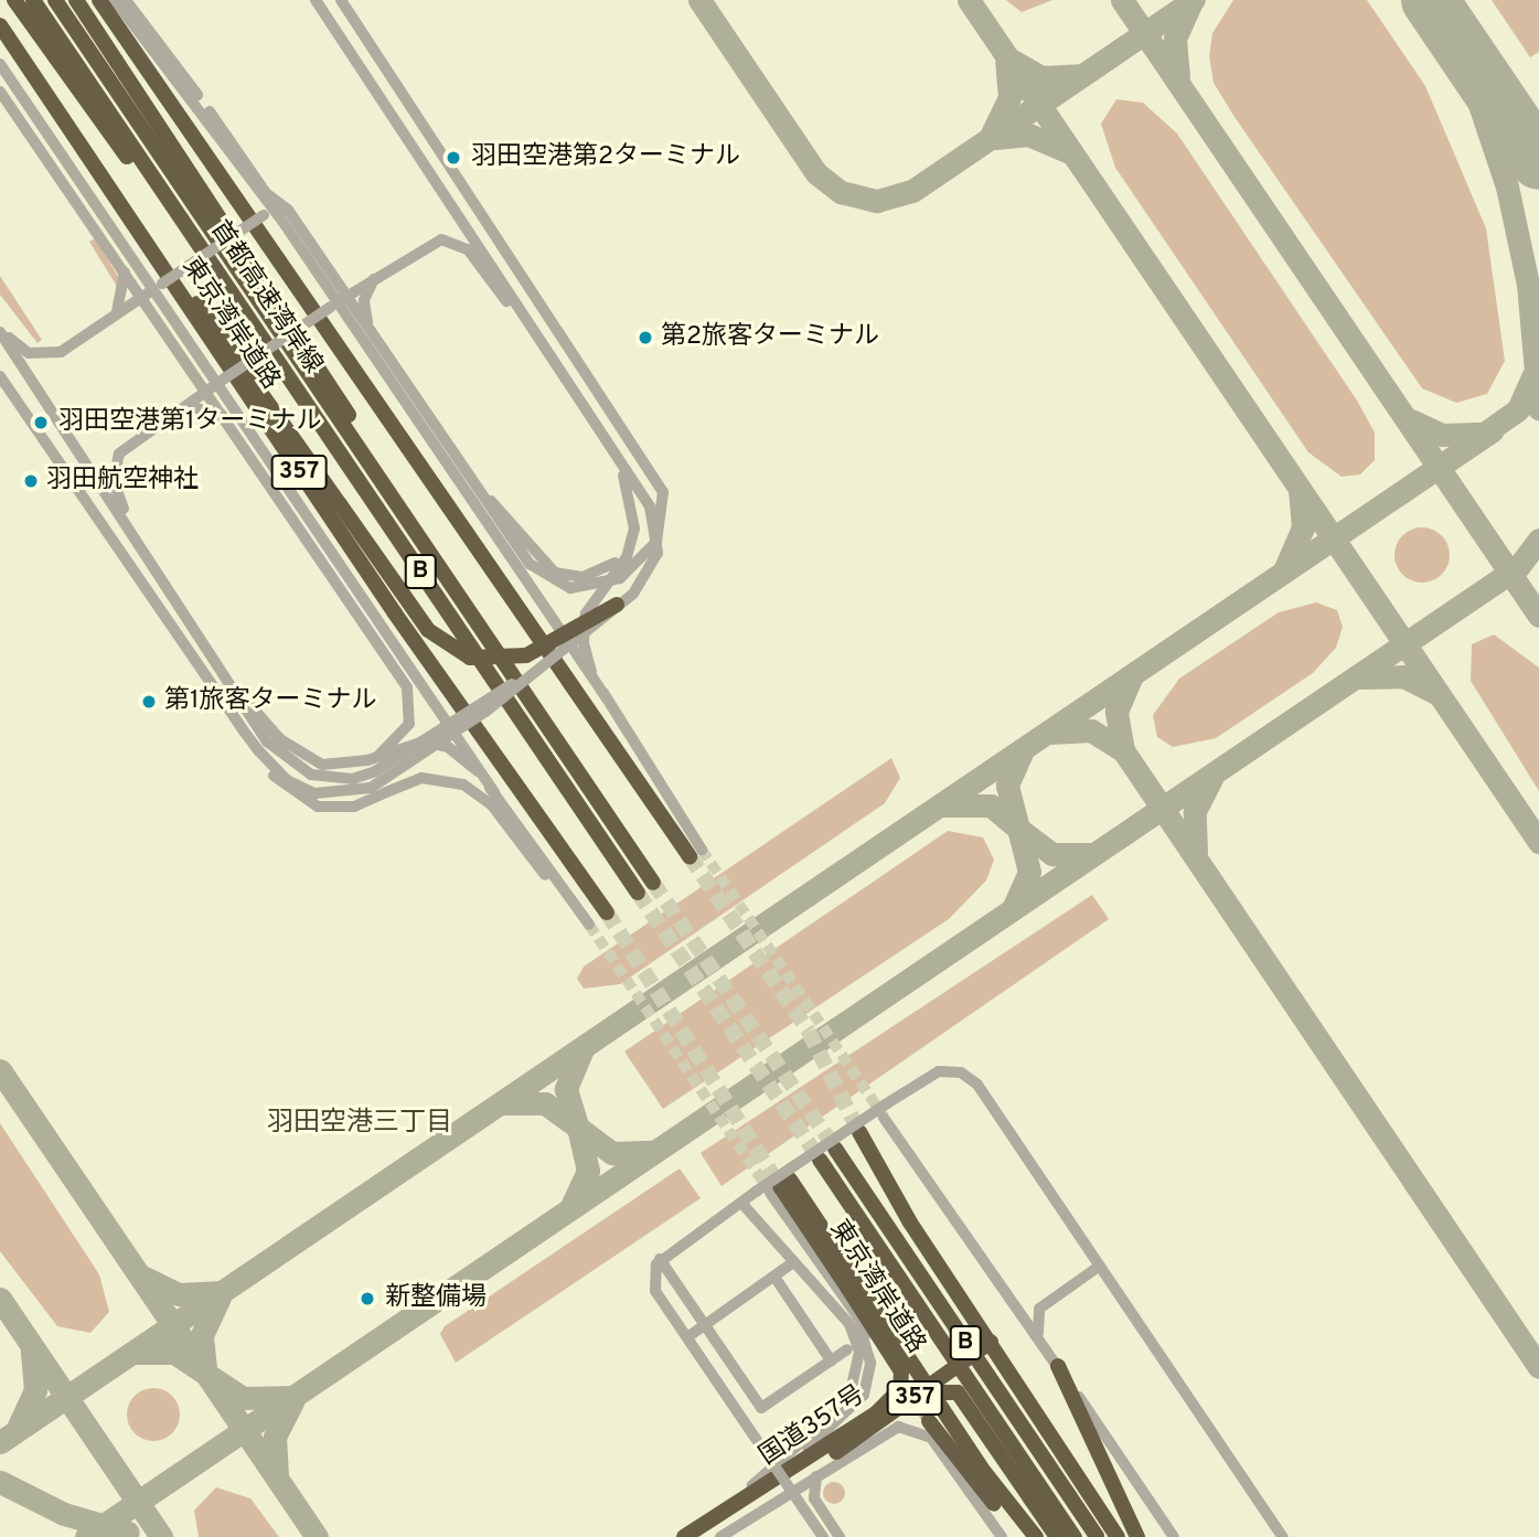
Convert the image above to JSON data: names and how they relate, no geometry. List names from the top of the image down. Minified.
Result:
{"streets":{"highway":["首都高速湾岸線","東京湾岸道路","357","B","国道357号"]},"crossings":[["東京湾岸道路","国道357号"]],"districts":["羽田空港三丁目"],"places":["羽田空港第2ターミナル","第2旅客ターミナル","羽田空港第1ターミナル","羽田航空神社","第1旅客ターミナル","新整備場"]}
